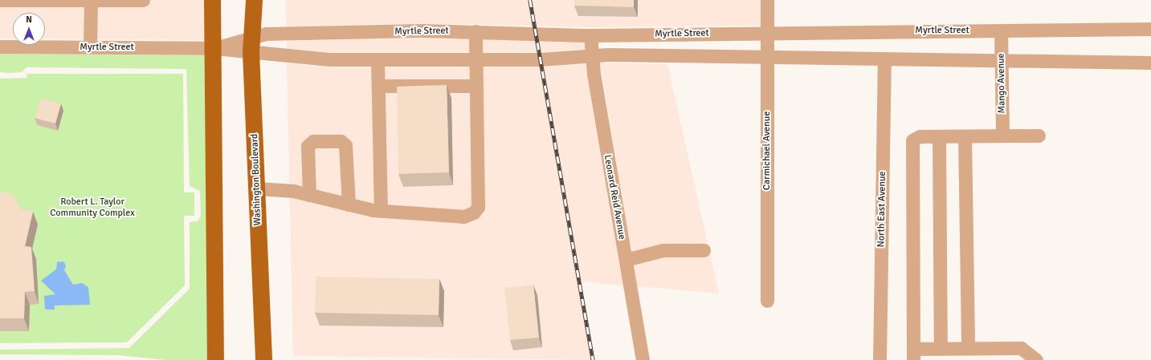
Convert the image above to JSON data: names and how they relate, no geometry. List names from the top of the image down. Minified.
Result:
{"streets":{"main road":["Washington Boulevard"],"street":["Myrtle Street","Mango Avenue","Carmichael Avenue","Leonard Reid Avenue","North East Avenue"]},"crossings":[["Myrtle Street","Mango Avenue"],["Myrtle Street","Carmichael Avenue"],["Myrtle Street","Washington Boulevard"],["Myrtle Street","Leonard Reid Avenue"],["Myrtle Street","North East Avenue"]],"parks":["Robert L. Taylor Community Complex"],"north":"top"}
